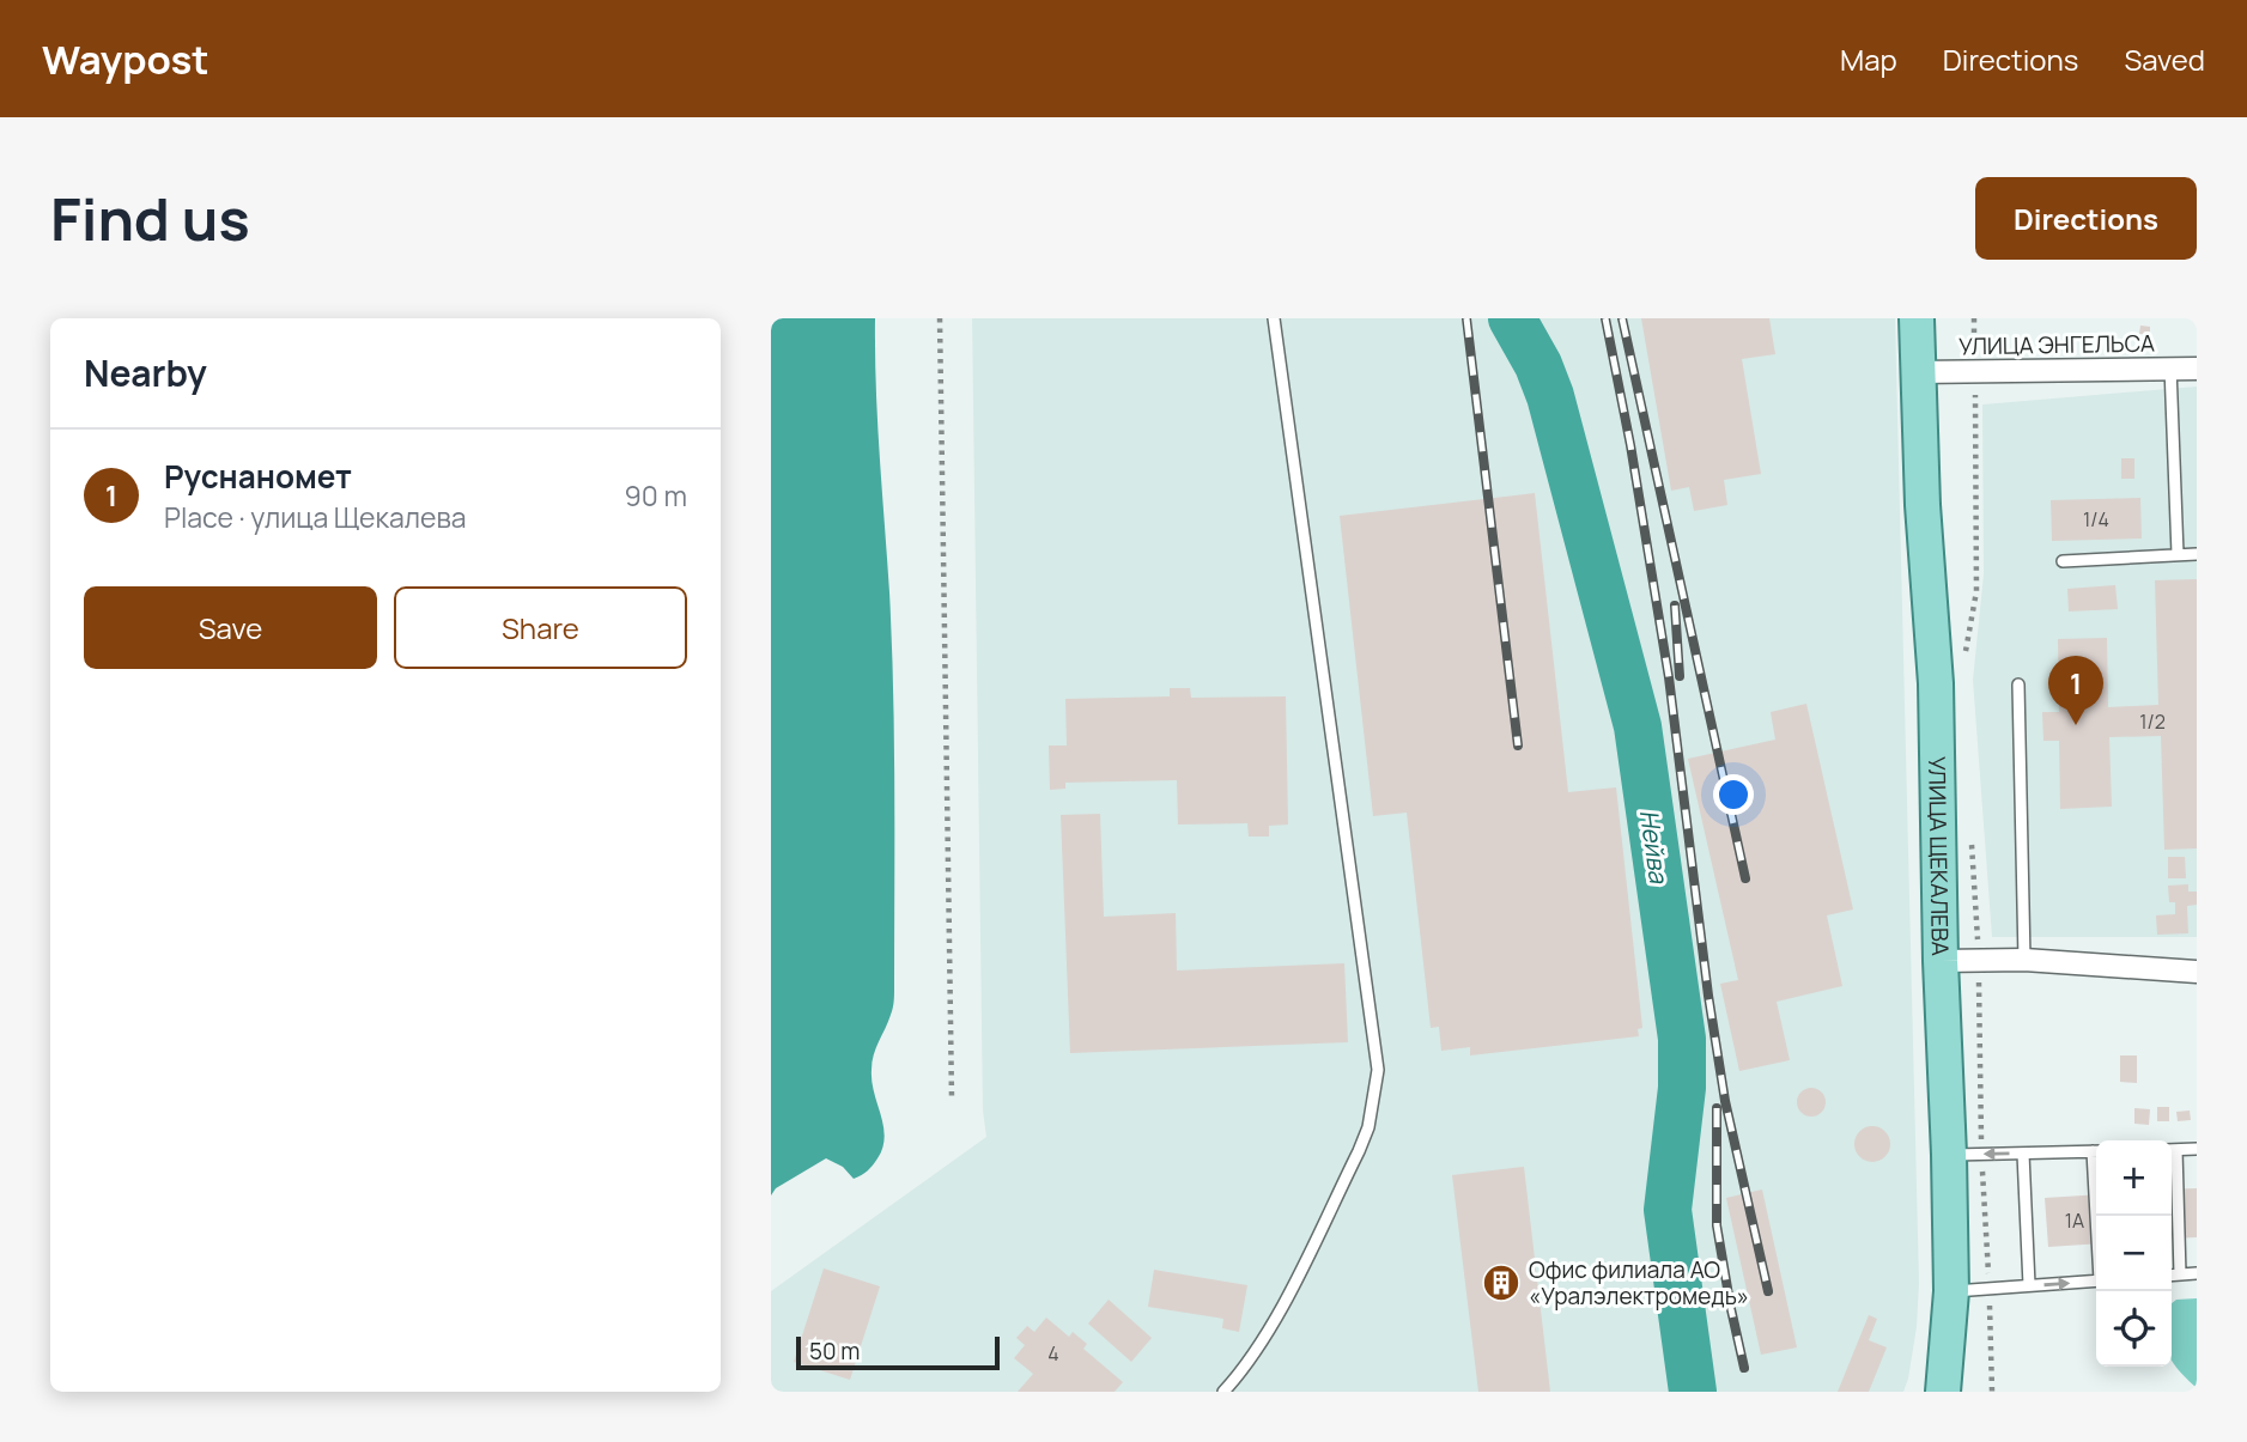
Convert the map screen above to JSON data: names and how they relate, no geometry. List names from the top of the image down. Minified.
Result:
{"streets":{"main road":["УЛИЦА ЩЕКАЛЕВА"],"street":["УЛИЦА ЭНГЕЛЬСА"]},"crossings":[["УЛИЦА ЭНГЕЛЬСА","УЛИЦА ЩЕКАЛЕВА"]],"water":["Нейва"],"places":{"building":["Офис филиала АО «Уралэлектромедь»"]},"house_numbers":["1/4","1/2","1А","4"],"scale_bar":"50 m","page":{"header":"Waypost","nav":["Map","Directions","Saved"],"buttons":["Directions",["Save","Share"]],"title":"Find us","heading":"Nearby","list":[{"mark":"1","name":"Руснаномет","note":"Place · улица Щекалева","value":"90 m"}],"pins":"1","map_buttons":["+","−"],"scale":"50 m"}}
